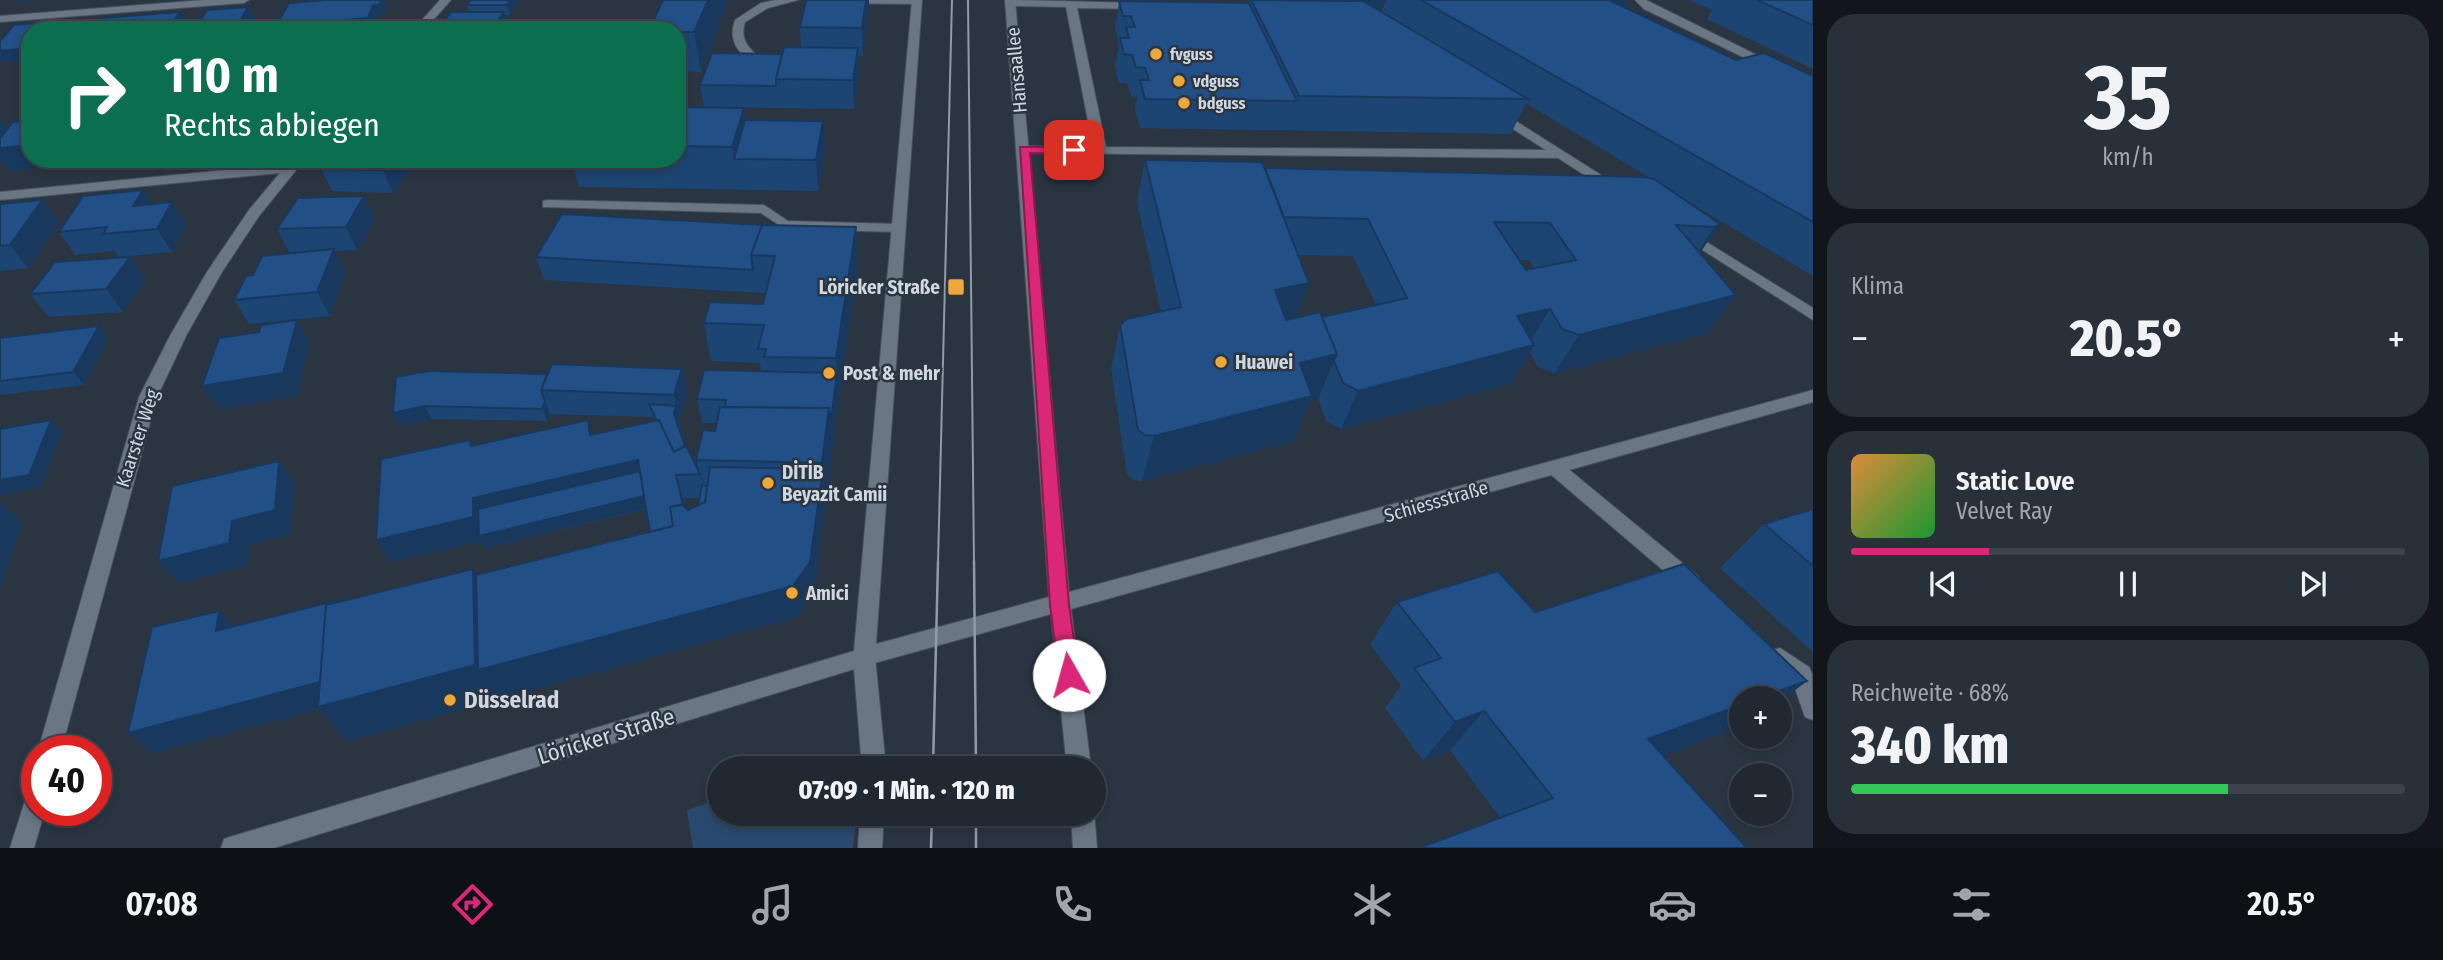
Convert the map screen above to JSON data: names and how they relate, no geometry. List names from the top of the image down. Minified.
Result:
{"streets":{"street":["Hansaallee","Kaarster Weg","Schiessstraße","Löricker Straße"]},"crossings":[["Hansaallee","Schiessstraße"],["Hansaallee","Löricker Straße"],["Schiessstraße","Löricker Straße"]],"places":{"other":["fvguss","vdguss","bdguss","Huawei","Post & mehr","DİTİB Beyazit Camii","Amici","Düsselrad"],"transit":["Löricker Straße"]},"page":{"tile":[["35","km/h"],"Klima",["Reichweite · 68%","340 km"]],"turn":["110 m","Rechts abbiegen"],"heat":["−","20.5°","+"],"song":["Static Love","Velvet Ray"],"map_buttons":["+","−"],"limit":"40","trip":"07:09 · 1 Min. · 120 m","tabs":["07:08","20.5°"]}}
